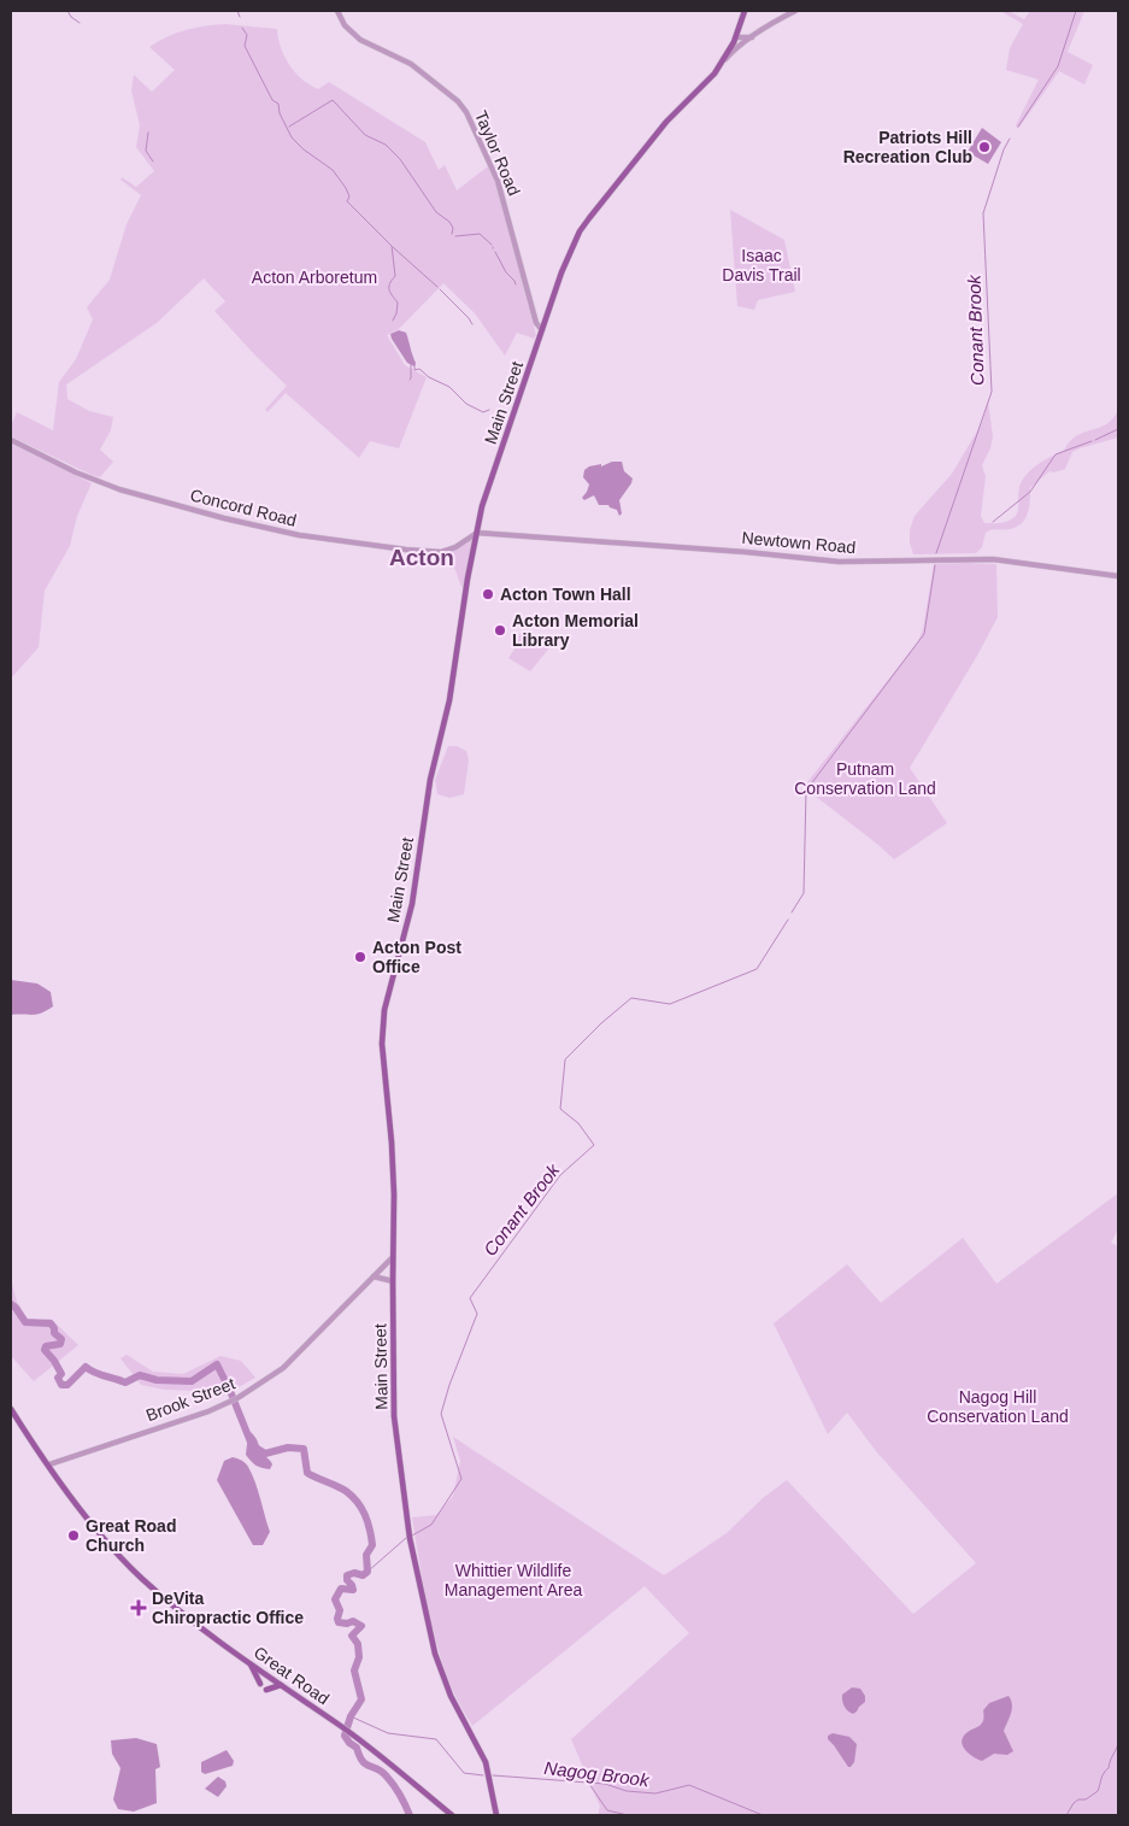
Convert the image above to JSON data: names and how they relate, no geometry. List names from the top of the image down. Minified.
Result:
{"streets":{"main road":["Main Street","Great Road"],"street":["Taylor Road","Concord Road","Newtown Road","Brook Street"]},"crossings":[["Taylor Road","Main Street"],["Main Street","Concord Road"],["Main Street","Newtown Road"],["Main Street","Brook Street"],["Concord Road","Newtown Road"],["Brook Street","Great Road"]],"districts":["Acton"],"water":["Conant Brook","Nagog Brook"],"parks":["Isaac Davis Trail","Acton Arboretum","Putnam Conservation Land","Nagog Hill Conservation Land","Whittier Wildlife Management Area"],"places":{"other":["Patriots Hill Recreation Club","Acton Town Hall","Acton Memorial Library","Acton Post Office","Great Road Church"],"health":["DeVita Chiropractic Office"]}}
